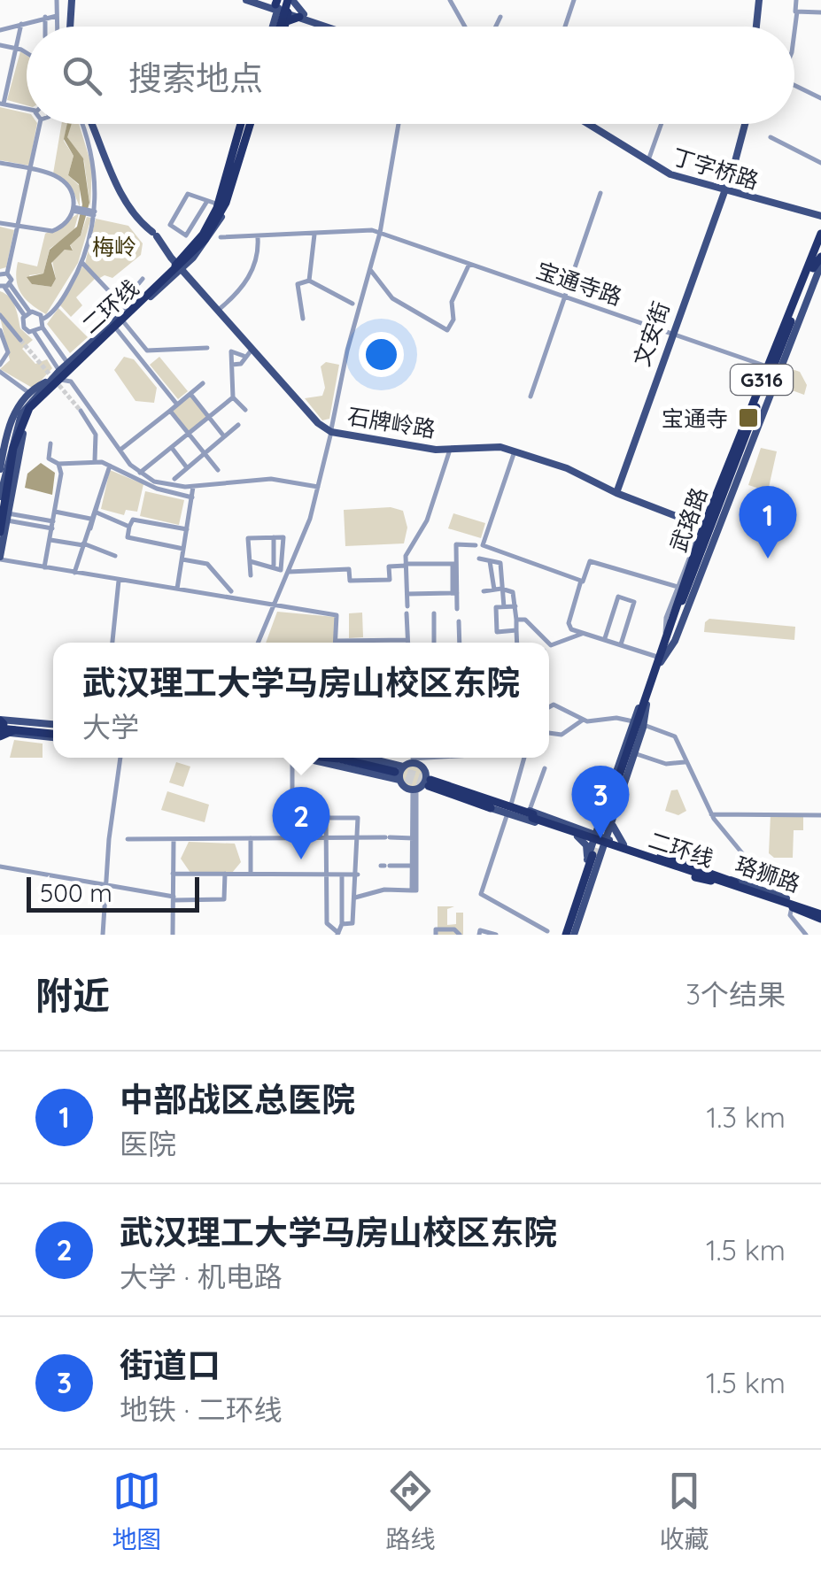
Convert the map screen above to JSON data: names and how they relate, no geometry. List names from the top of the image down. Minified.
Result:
{"streets":{"highway":["二环线","G316","武珞路"],"main road":["丁字桥路","文安街","石牌岭路","珞狮路"],"street":["宝通寺路"]},"crossings":[["丁字桥路","文安街"],["宝通寺路","文安街"],["宝通寺路","武珞路"],["二环线","珞狮路"],["文安街","石牌岭路"],["石牌岭路","武珞路"]],"parks":["梅岭"],"places":{"transit":["宝通寺"]},"scale_bar":"500 m","page":{"search":"搜索地点","pins":["1","3","2"],"popup":["武汉理工大学马房山校区东院","大学"],"scale":"500 m","heading":["附近","3个结果"],"list":[{"mark":"1","name":"中部战区总医院","note":"医院","value":"1.3 km"},{"mark":"2","name":"武汉理工大学马房山校区东院","note":"大学 · 机电路","value":"1.5 km"},{"mark":"3","name":"街道口","note":"地铁 · 二环线","value":"1.5 km"}],"nav":["地图","路线","收藏"]}}
